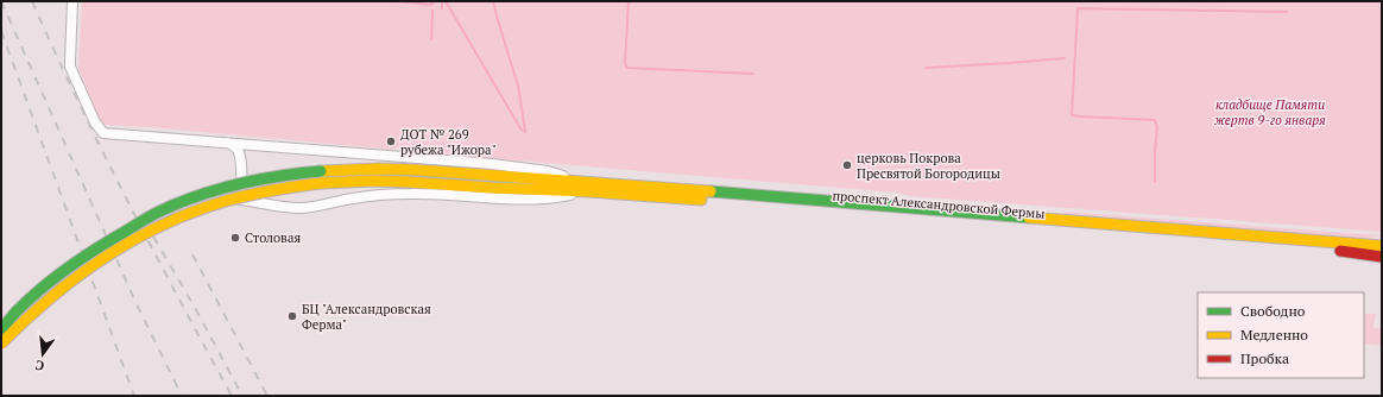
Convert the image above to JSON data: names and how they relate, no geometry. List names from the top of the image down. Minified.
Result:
{"streets":{"main road":["проспект Александровской Фермы"]},"parks":["кладбище Памяти жертв 9-го января"],"places":["ДОТ № 269 рубежа \"Ижора\"","церковь Покрова Пресвятой Богородицы","Столовая","БЦ \"Александровская Ферма\""],"legend":["Свободно","Медленно","Пробка"],"north":"bottom"}
